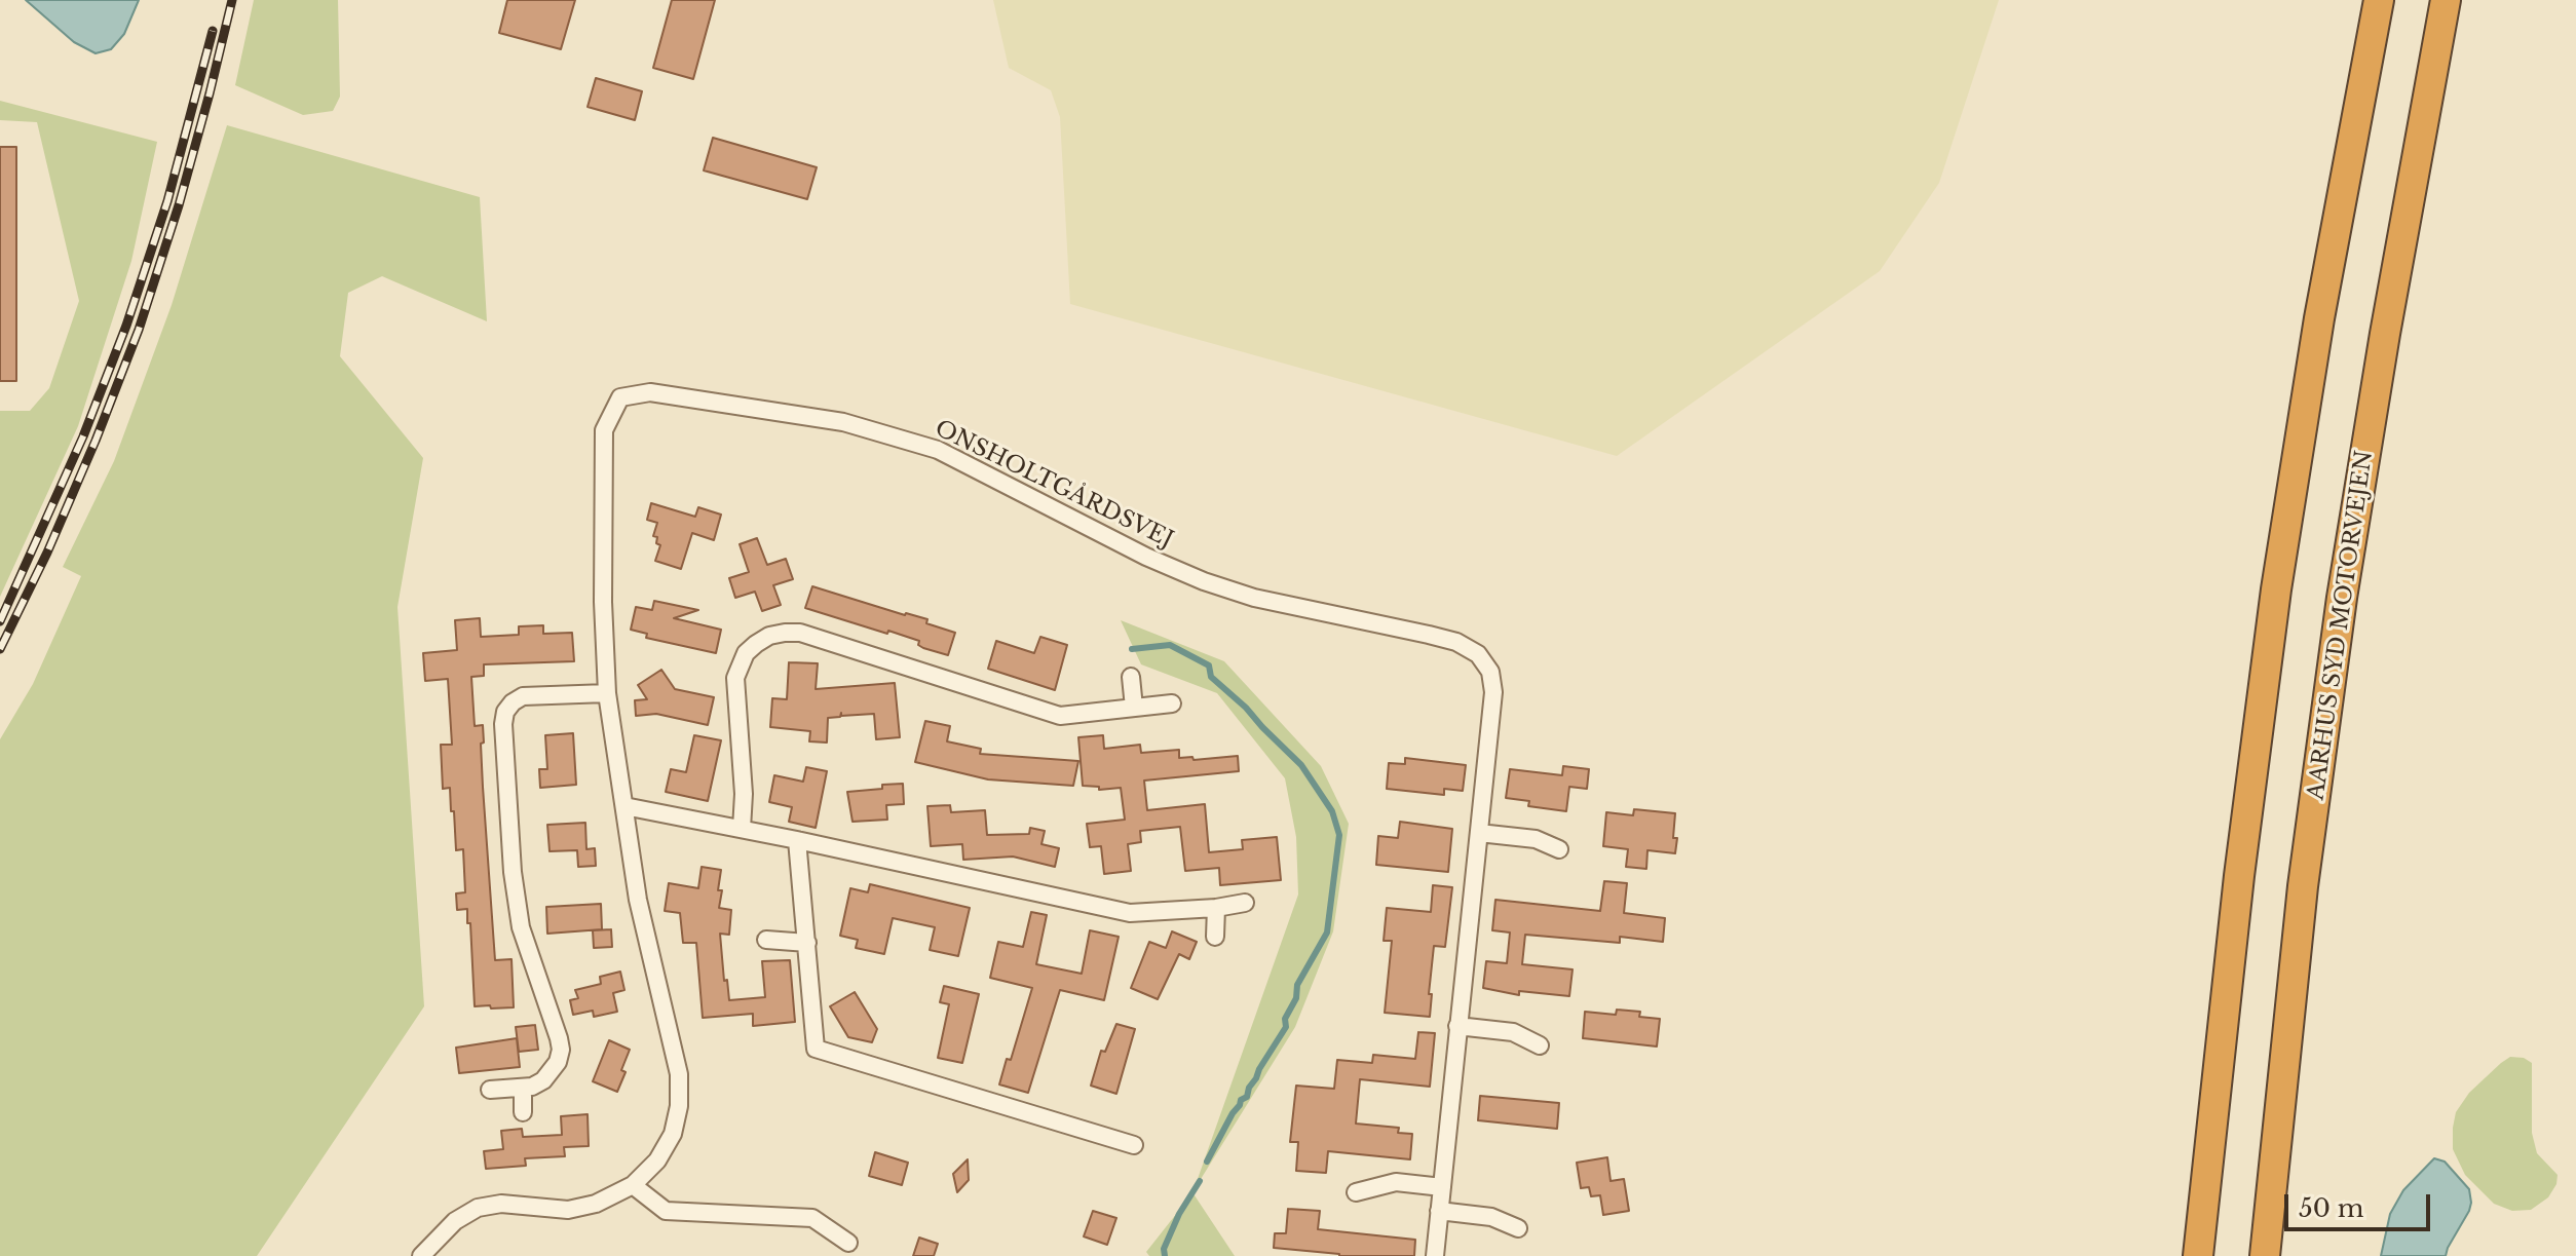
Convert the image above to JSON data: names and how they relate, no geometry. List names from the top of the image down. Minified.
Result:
{"streets":{"highway":["AARHUS SYD MOTORVEJEN"],"street":["ONSHOLTGÅRDSVEJ"]},"scale_bar":"50 m"}
